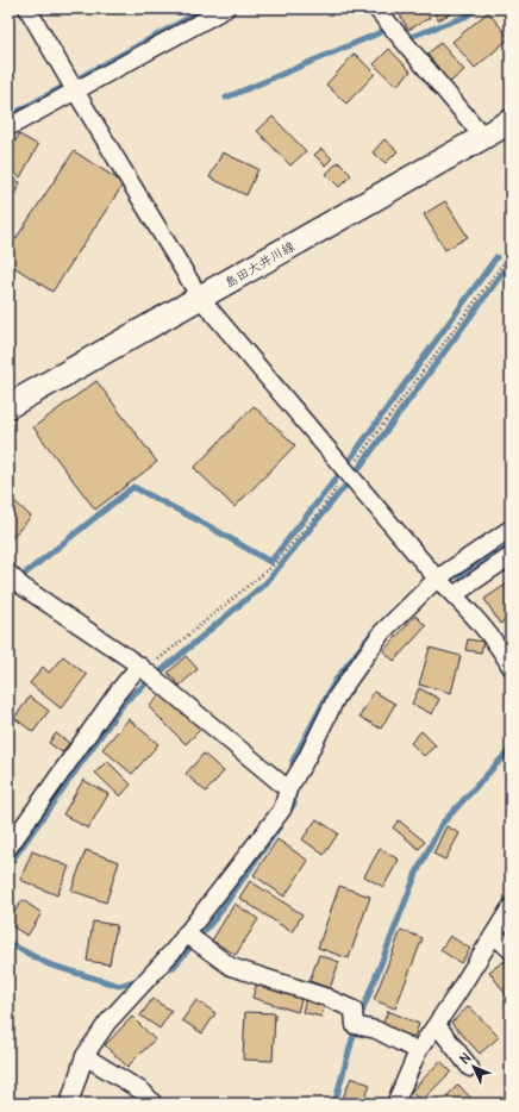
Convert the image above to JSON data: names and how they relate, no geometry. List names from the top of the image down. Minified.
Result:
{"streets":{"main road":["島田大井川線"]},"north":"top left"}
